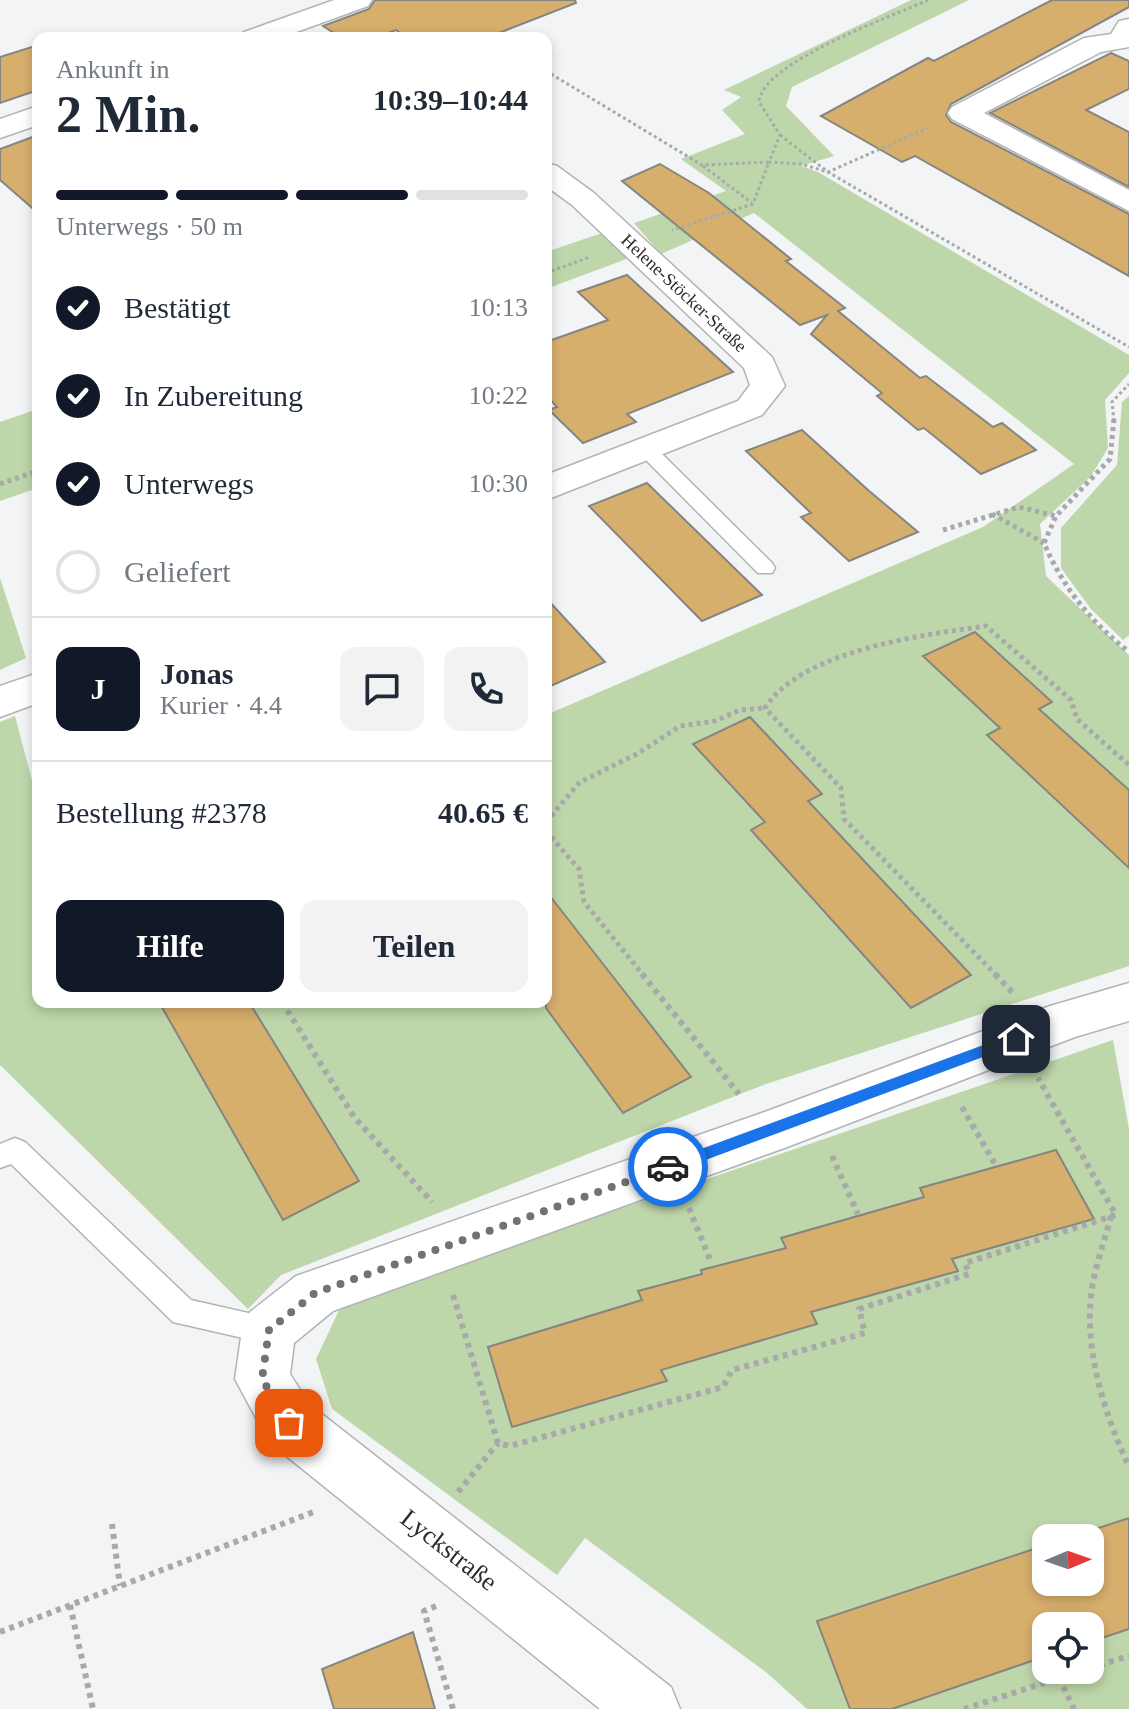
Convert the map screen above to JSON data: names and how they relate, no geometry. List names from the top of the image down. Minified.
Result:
{"streets":{"street":["Helene-Stöcker-Straße","Lyckstraße"]},"north":"right","page":{"heading":["2 Min.","Ankunft in","10:39–10:44"],"panel":["Jonas","Kurier · 4.4","Bestellung #2378","40.65 €"],"bar":"Unterwegs · 50 m","list":[["Bestätigt","10:13"],["In Zubereitung","10:22"],["Unterwegs","10:30"],"Geliefert"],"round":"J","buttons":["Hilfe","Teilen"]}}
